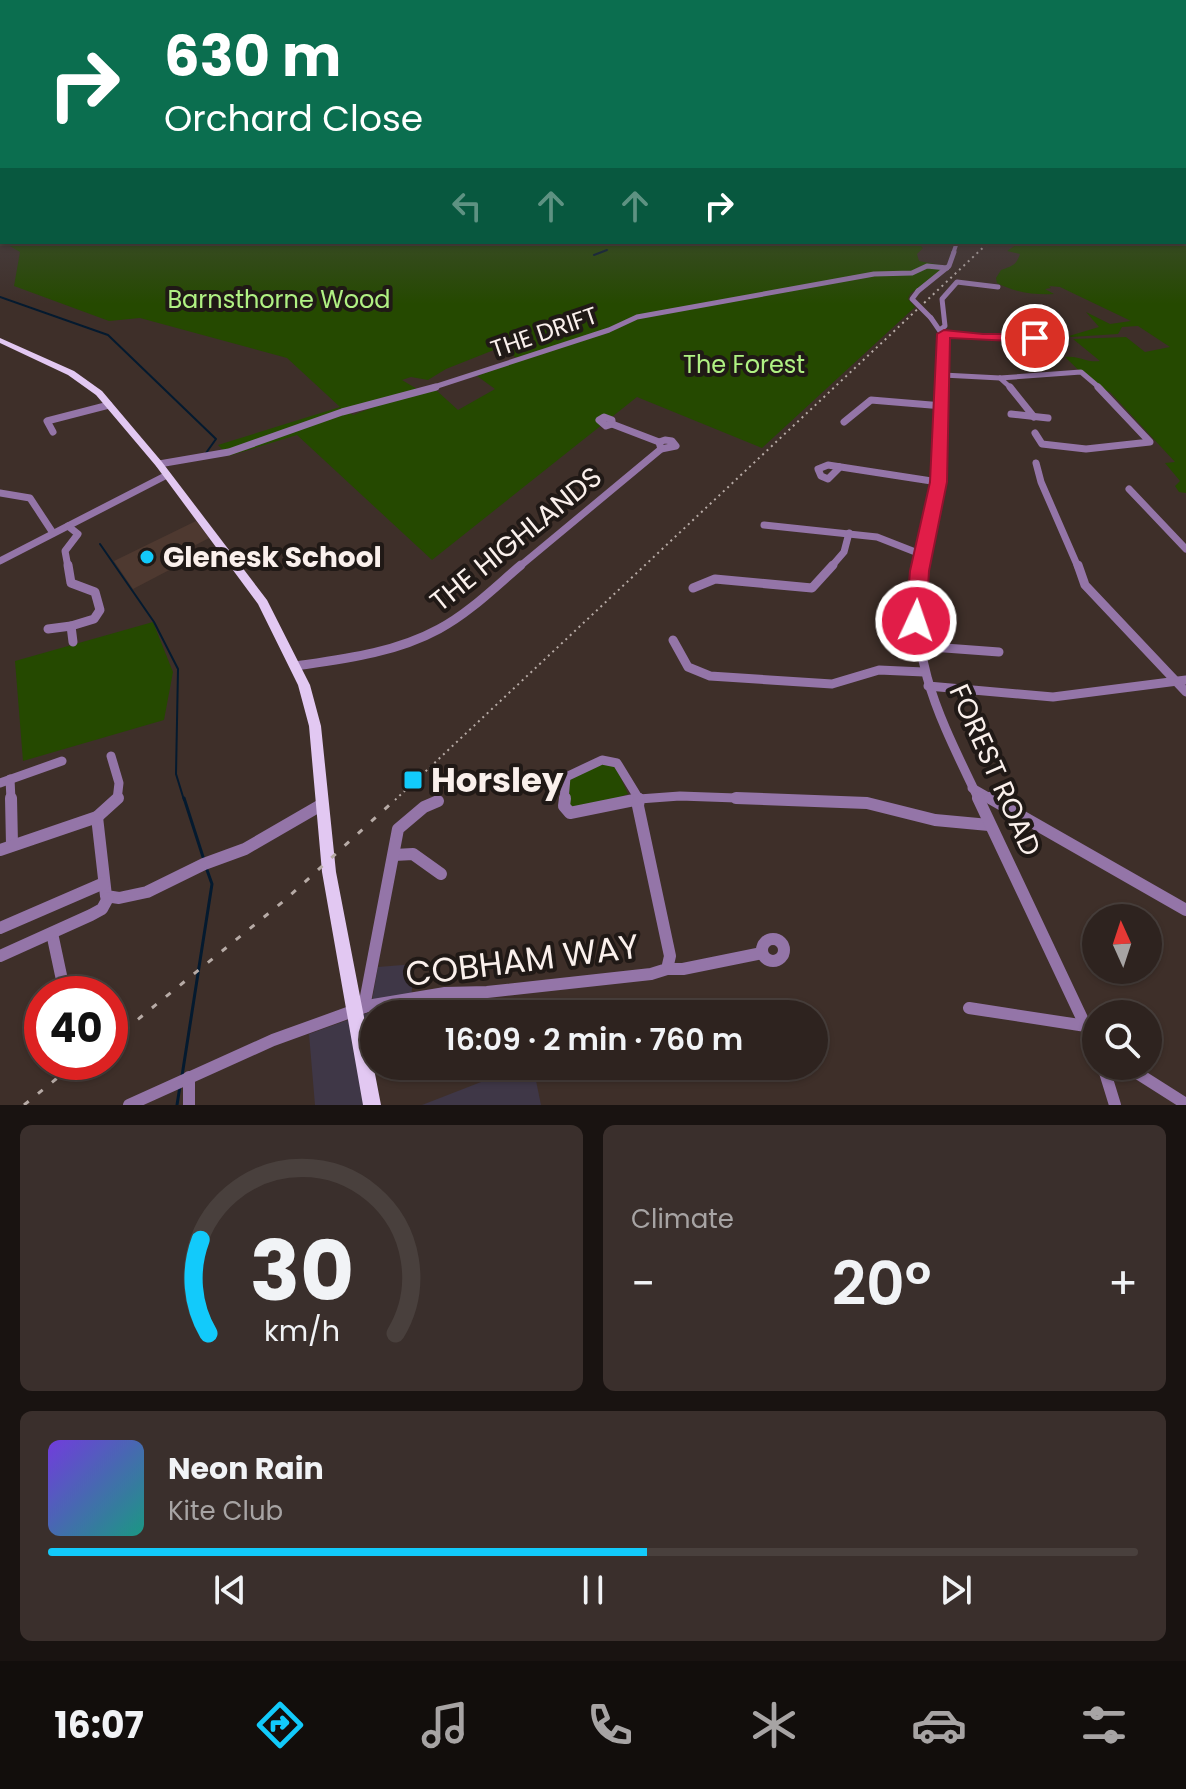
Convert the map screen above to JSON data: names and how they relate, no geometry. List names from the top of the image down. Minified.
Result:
{"streets":{"street":["THE DRIFT","THE HIGHLANDS","FOREST ROAD","COBHAM WAY"]},"crossings":[["FOREST ROAD","COBHAM WAY"]],"parks":["Barnsthorne Wood","The Forest"],"places":{"other":["Glenesk School"],"transit":["Horsley"]},"north":"top","page":{"turn":["630 m","Orchard Close"],"limit":"40","trip":"16:09 · 2 min · 760 m","tile":"Climate","heat":["−","20°","+"],"song":["Neon Rain","Kite Club"],"tabs":"16:07","gauge":["30","km/h"]}}
